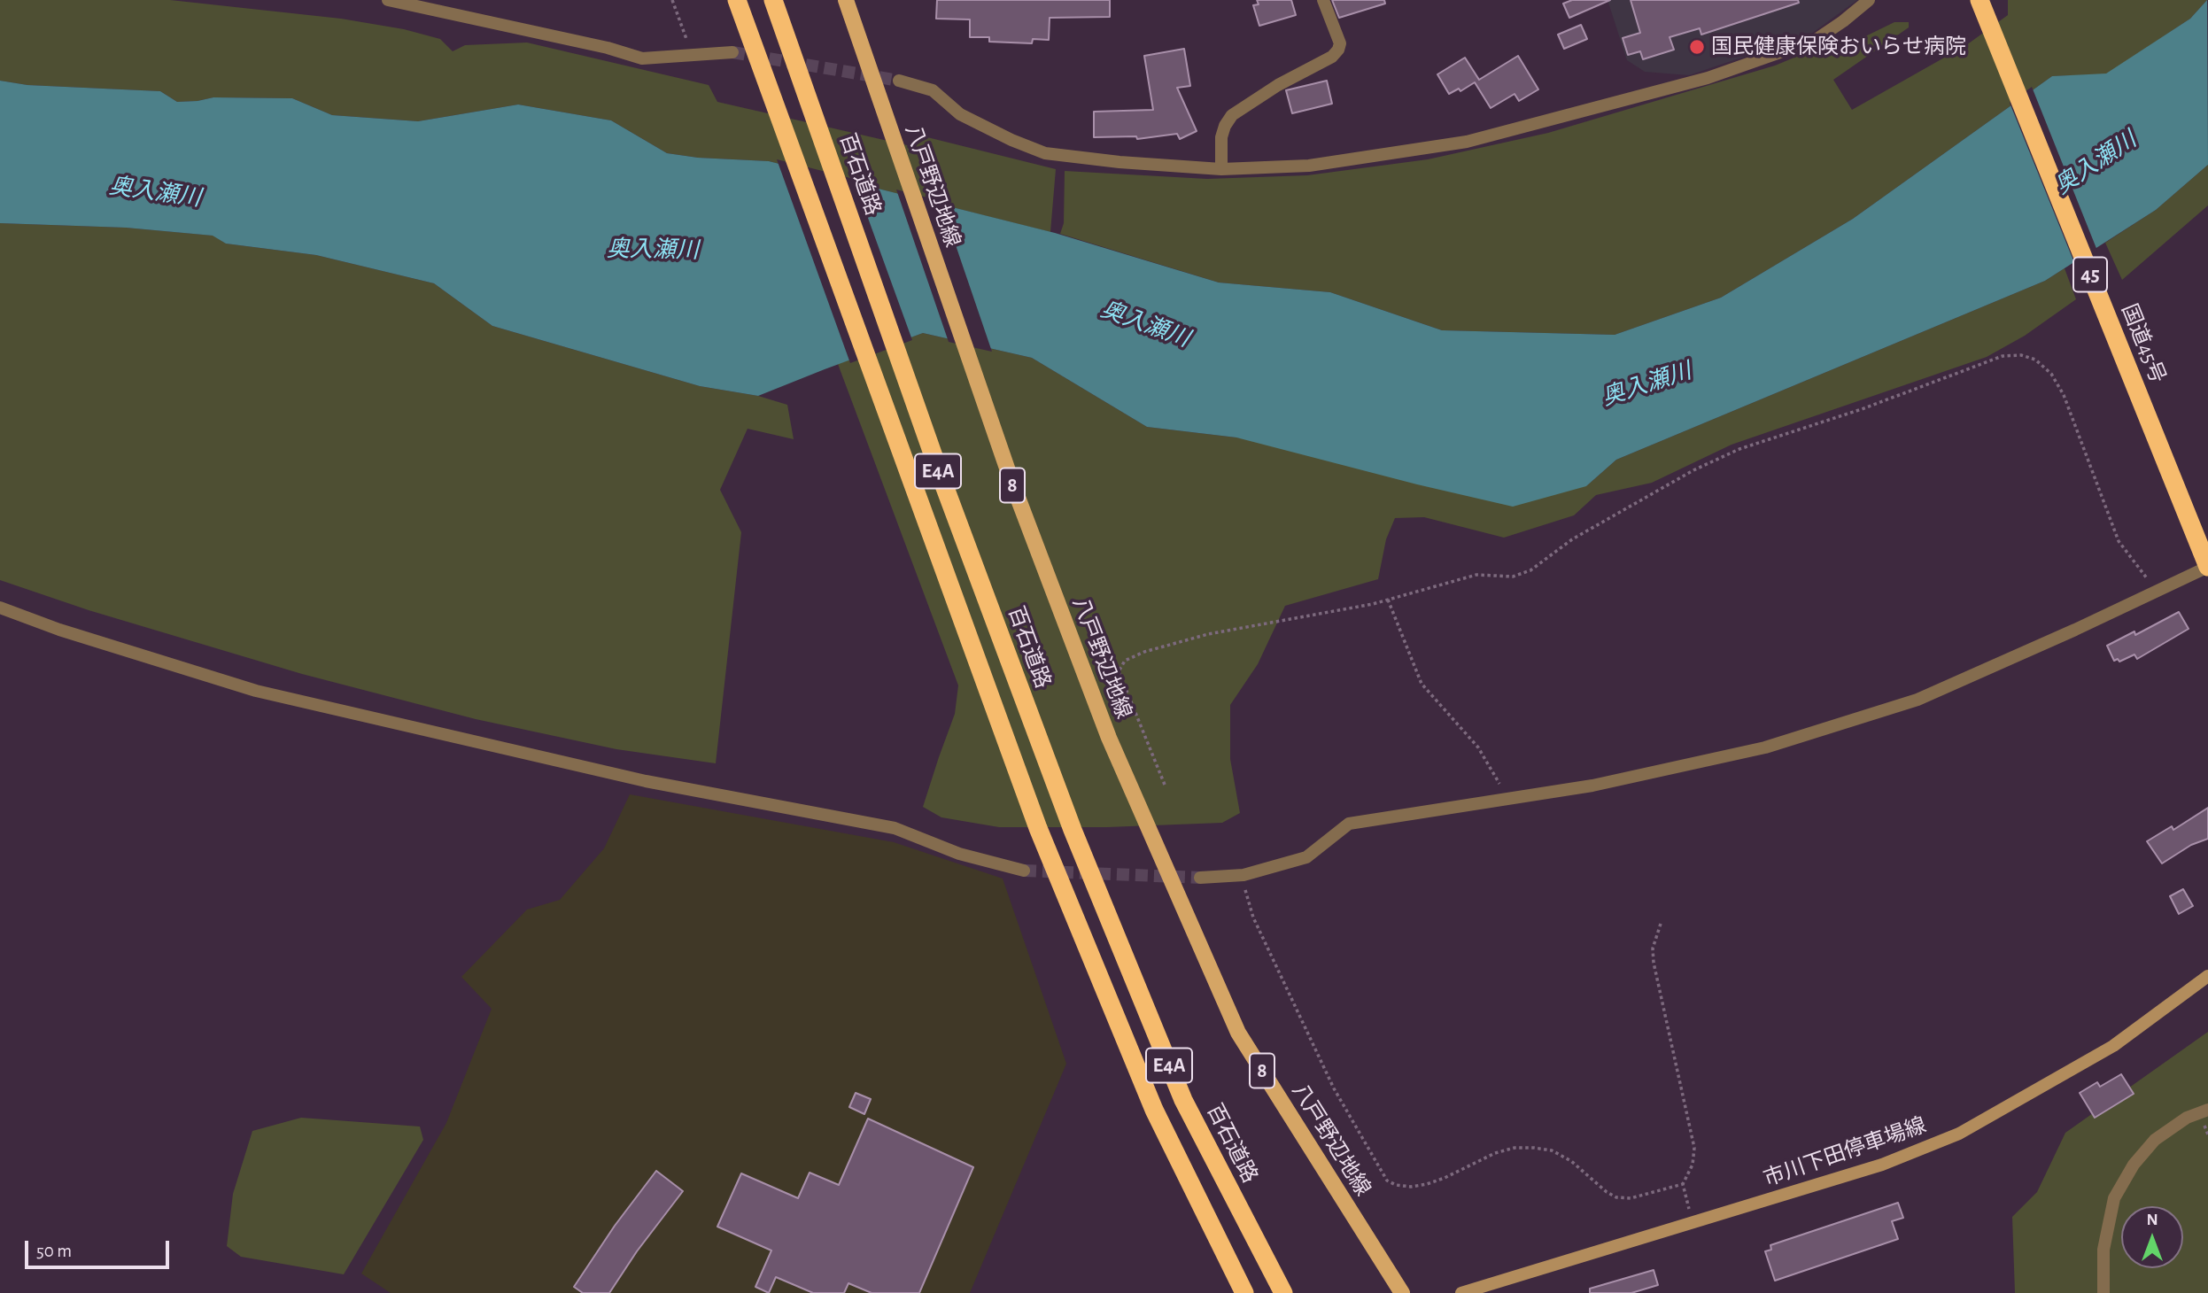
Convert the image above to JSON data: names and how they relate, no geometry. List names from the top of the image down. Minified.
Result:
{"streets":{"highway":["百石道路","45","国道45号","E4A"],"main road":["八戸野辺地線","8","市川下田停車場線"]},"water":["奥入瀬川"],"places":["国民健康保険おいらせ病院"],"scale_bar":"50 m","north":"top"}
